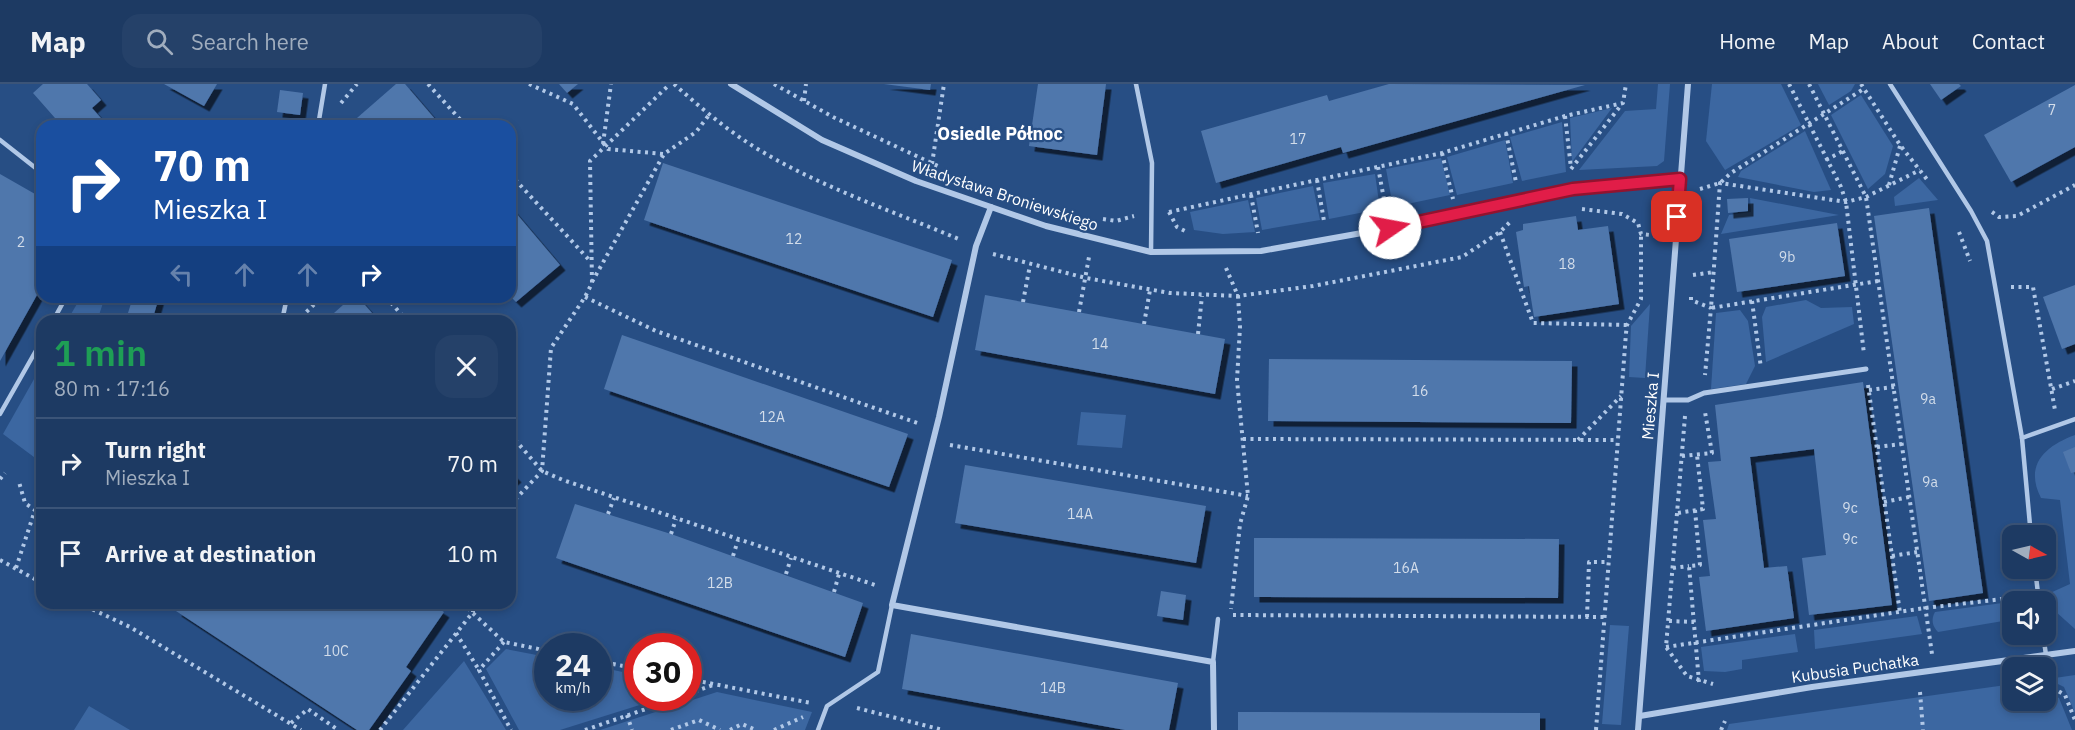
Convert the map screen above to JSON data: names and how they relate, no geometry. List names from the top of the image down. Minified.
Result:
{"streets":{"street":["Władysława Broniewskiego","Mieszka I","Kubusia Puchatka"]},"crossings":[["Władysława Broniewskiego","Mieszka I"],["Mieszka I","Kubusia Puchatka"]],"districts":["Osiedle Północ"],"house_numbers":["7","17","12","2","9b","18","14","16","9a","12A","9a","9c","14A","9c","16A","12B","10C","14B"],"north":"right","page":{"header":"Map","search":"Search here","nav":["Home","Map","About","Contact"],"turn":["70 m","Mieszka I"],"heading":["1 min","80 m · 17:16"],"list":[{"name":"Turn right","note":"Mieszka I","value":"70 m"},{"name":"Arrive at destination","value":"10 m"}],"speed":"24 km/h","limit":"30"}}
